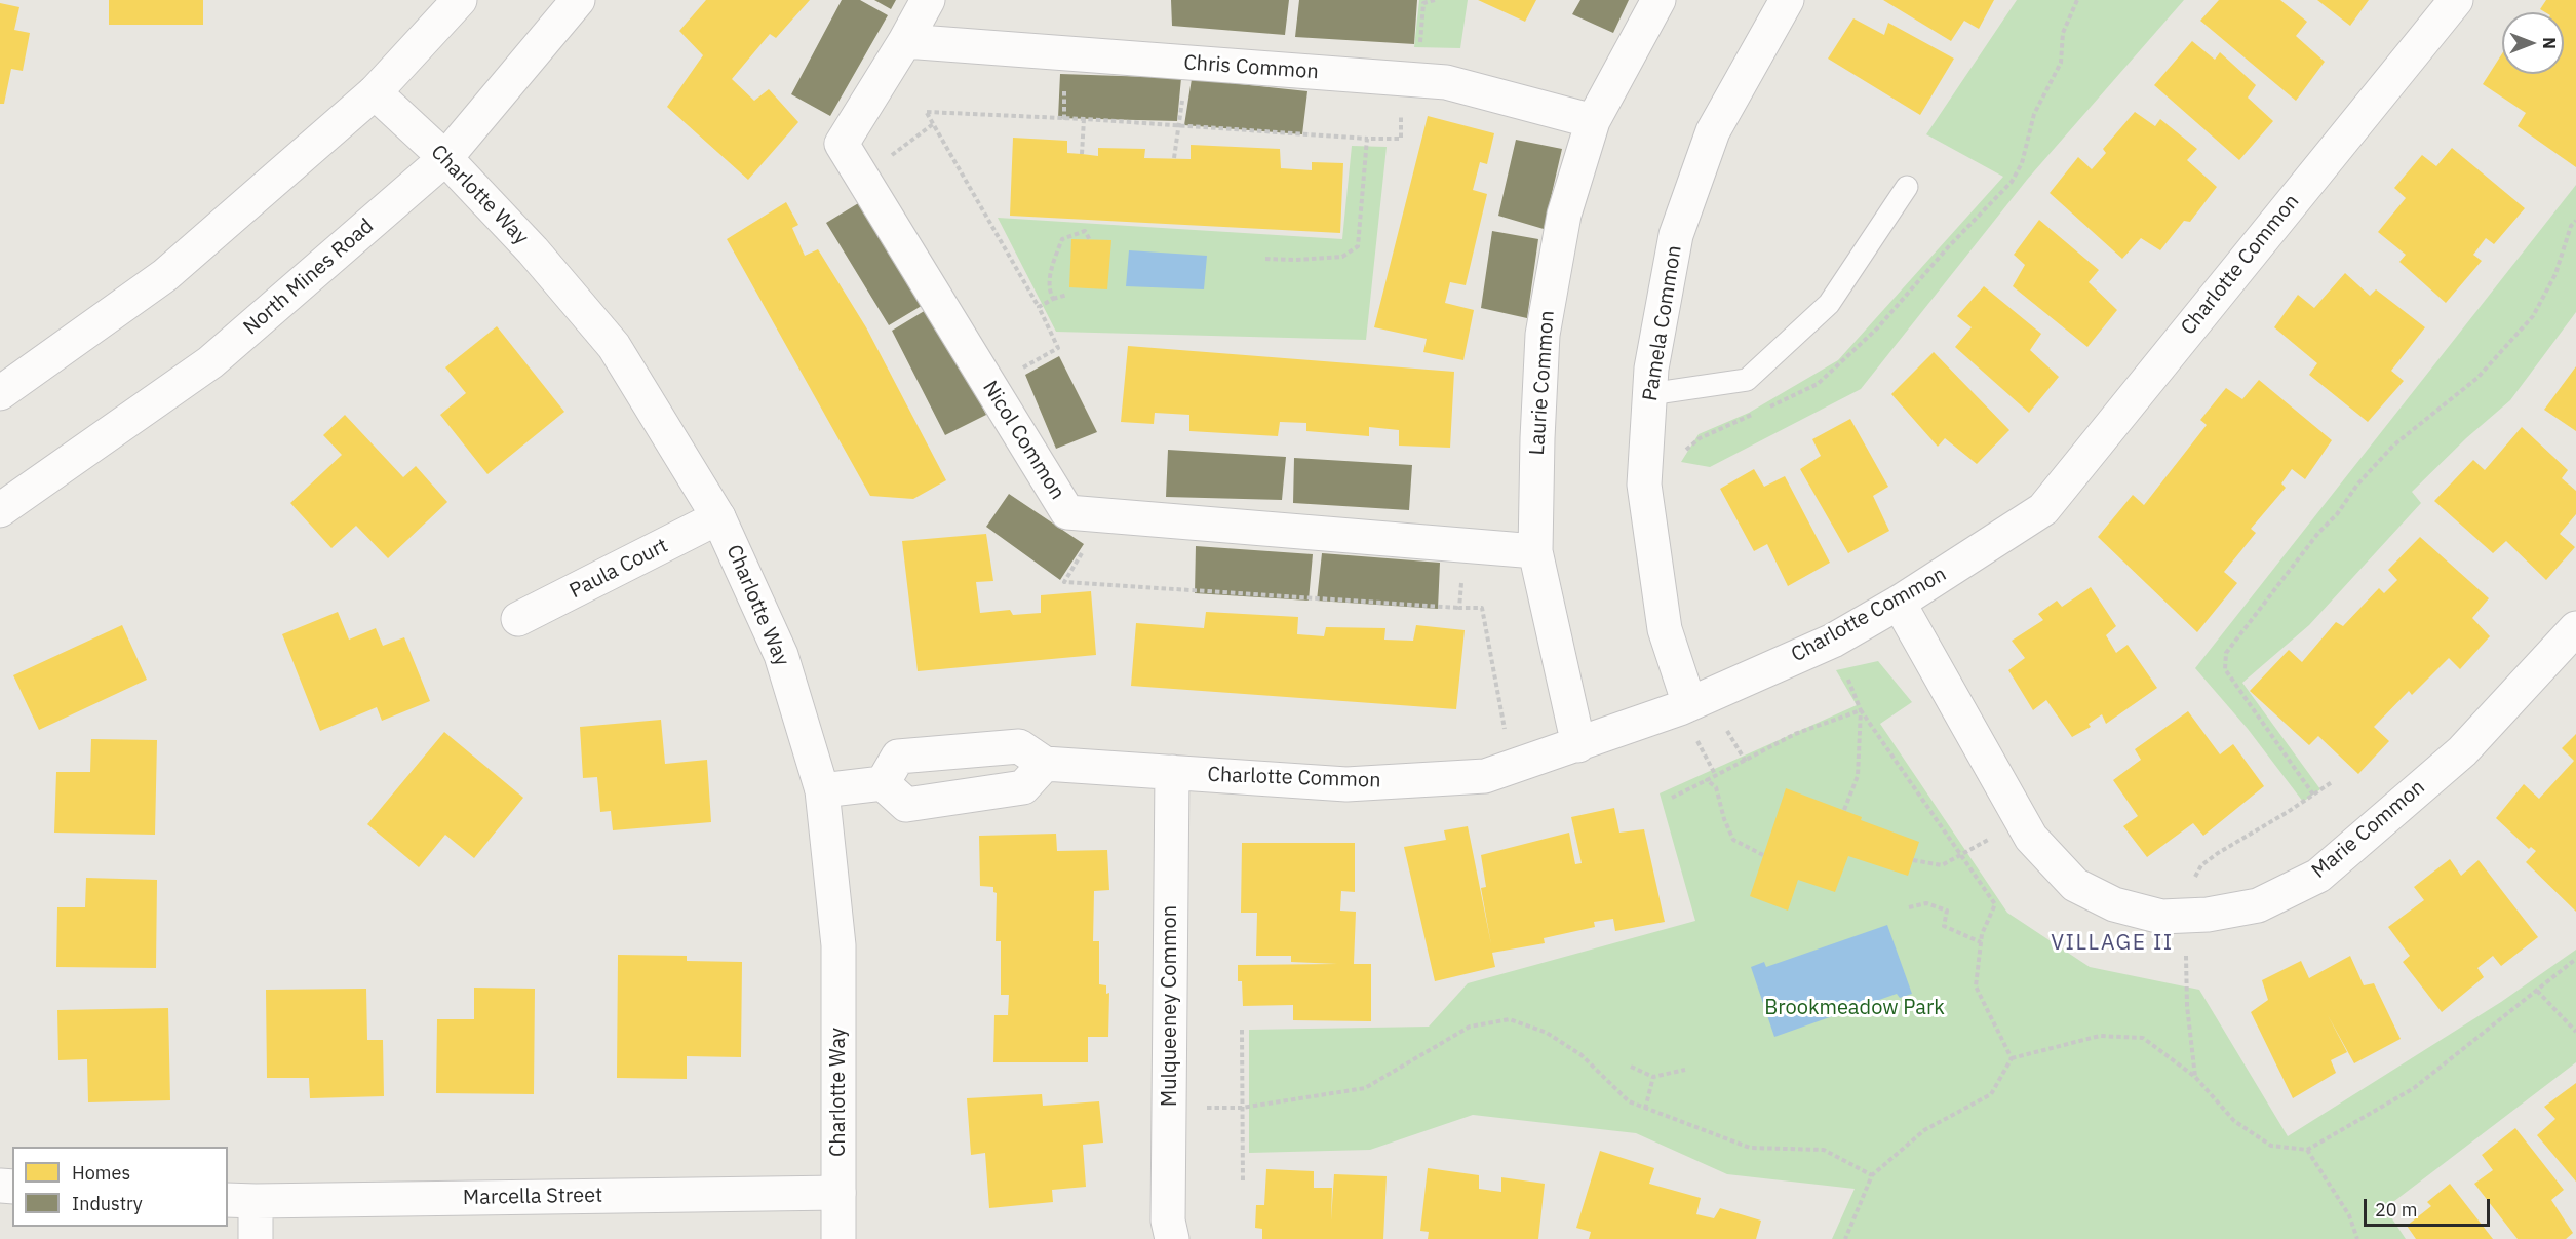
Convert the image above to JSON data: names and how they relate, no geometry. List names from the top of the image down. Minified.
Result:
{"streets":{"street":["Chris Common","Charlotte Way","Charlotte Common","North Mines Road","Pamela Common","Laurie Common","Nicol Common","Paula Court","Marie Common","Mulqueeney Common","Marcella Street"]},"crossings":[["Chris Common","Laurie Common"],["Chris Common","Nicol Common"],["Charlotte Way","North Mines Road"],["Charlotte Way","Paula Court"],["Charlotte Way","Marcella Street"],["Charlotte Common","Pamela Common"],["Charlotte Common","Laurie Common"],["Charlotte Common","Marie Common"],["Charlotte Common","Mulqueeney Common"],["Laurie Common","Nicol Common"]],"districts":["VILLAGE II"],"parks":["Brookmeadow Park"],"legend":["Homes","Industry"],"scale_bar":"20 m","north":"right"}
